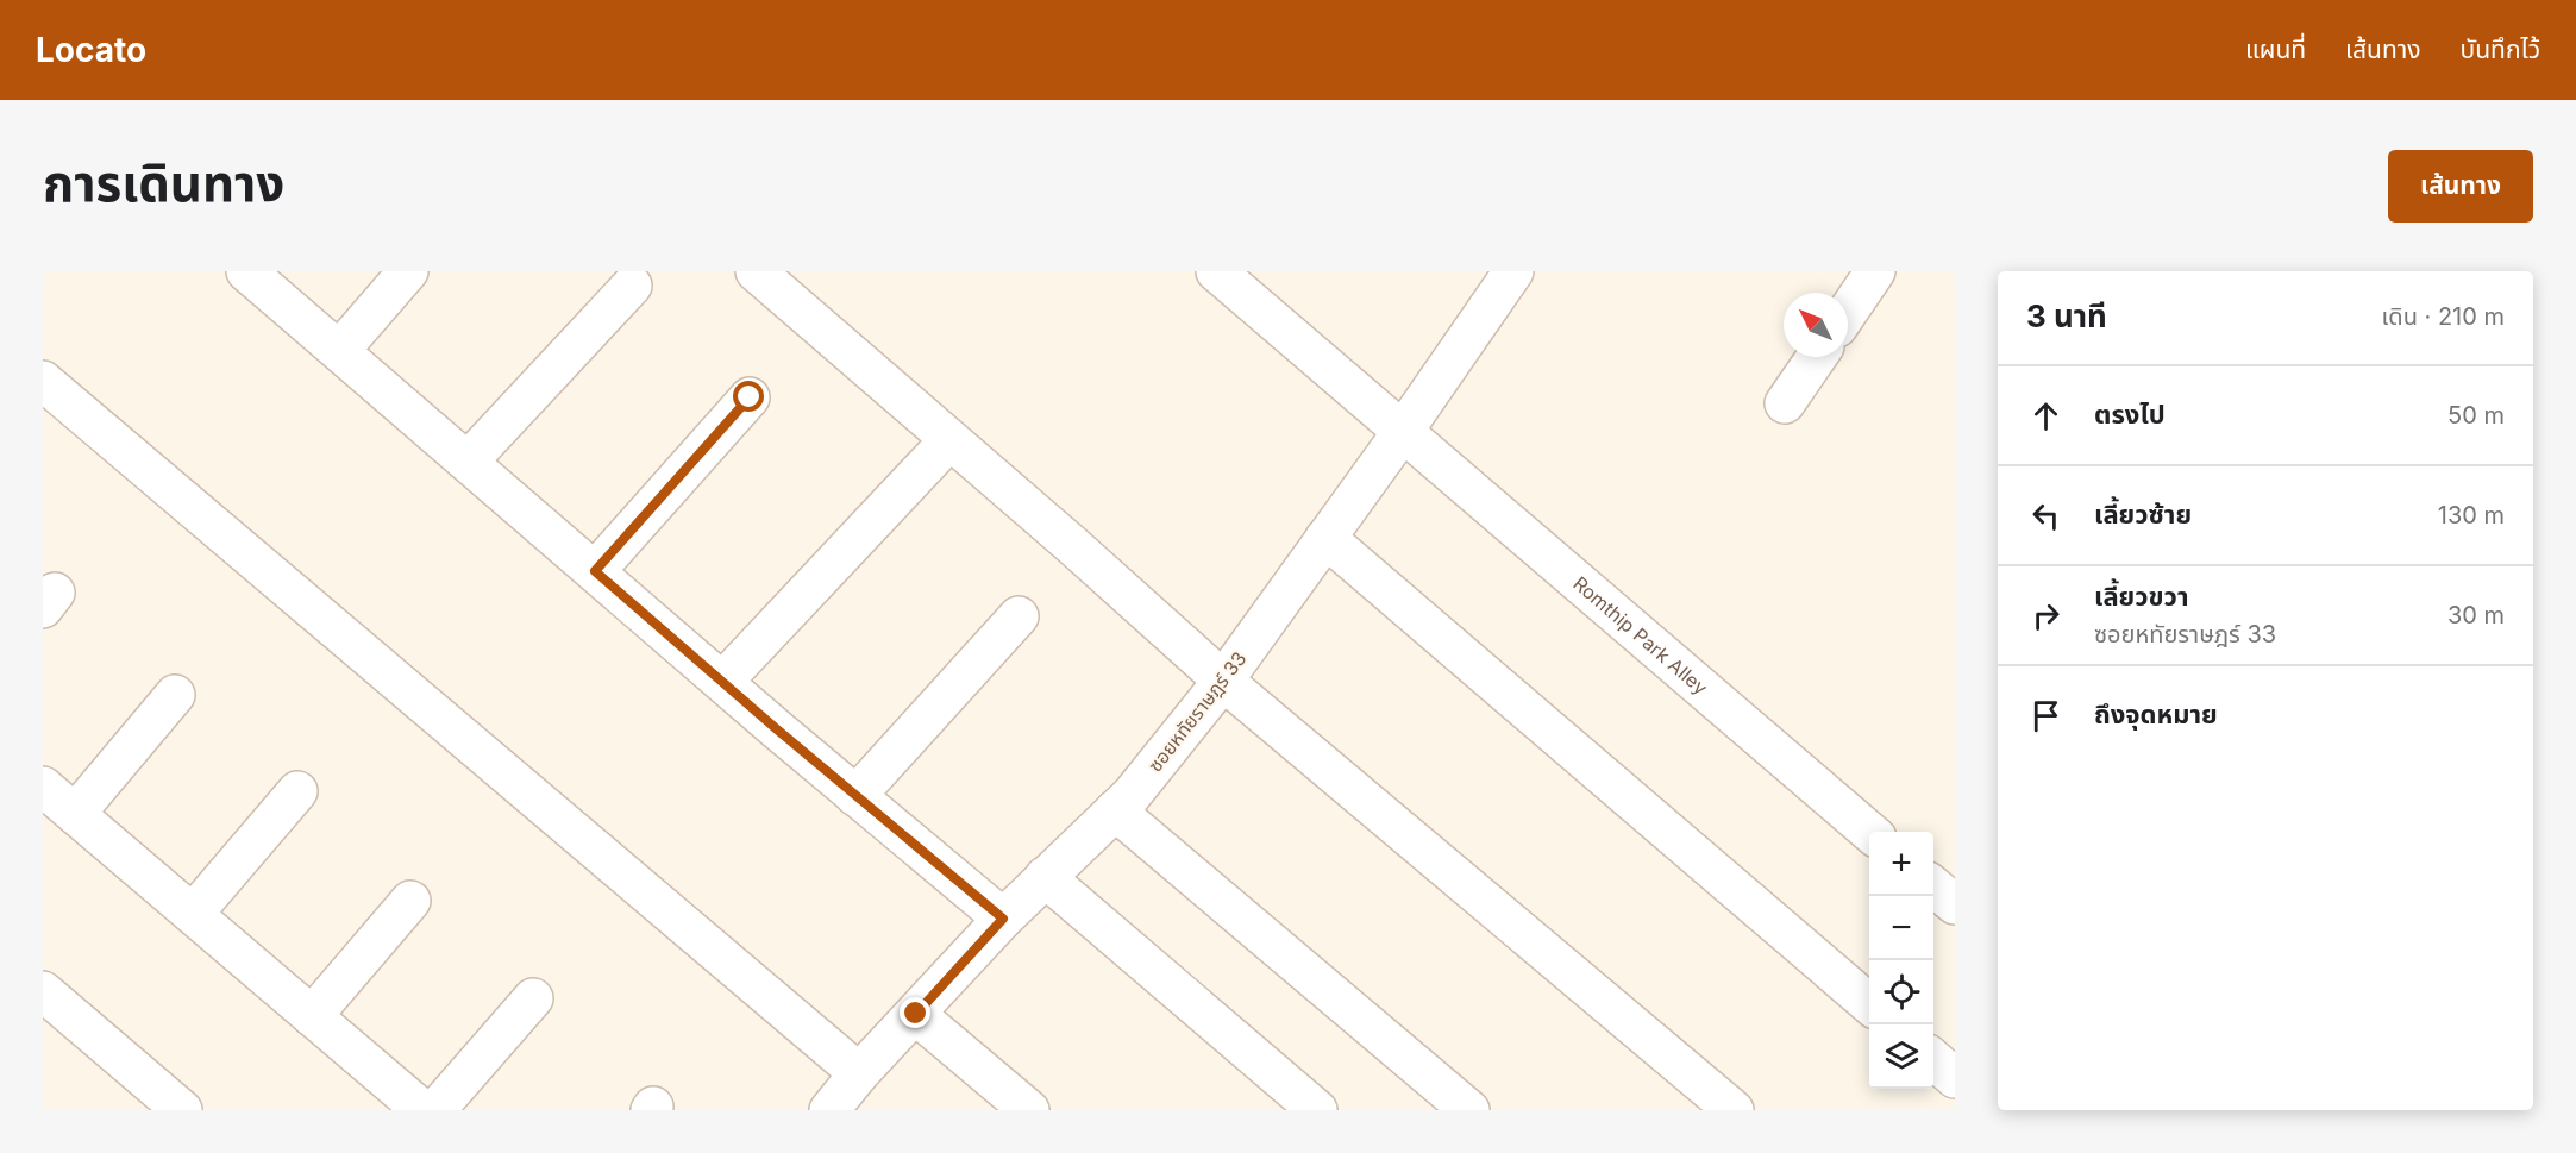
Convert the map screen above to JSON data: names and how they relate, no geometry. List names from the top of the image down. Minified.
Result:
{"streets":{"street":["Romthip Park Alley","ซอยหทัยราษฎร์ 33"]},"crossings":[["Romthip Park Alley","ซอยหทัยราษฎร์ 33"]],"north":"top left","page":{"header":"Locato","nav":["แผนที่","เส้นทาง","บันทึกไว้"],"title":"การเดินทาง","buttons":"เส้นทาง","heading":["3 นาที","เดิน · 210 m"],"list":[["ตรงไป","50 m"],["เลี้ยวซ้าย","130 m"],["เลี้ยวขวา","ซอยหทัยราษฎร์ 33","30 m"],"ถึงจุดหมาย"],"map_buttons":["+","−"]}}
